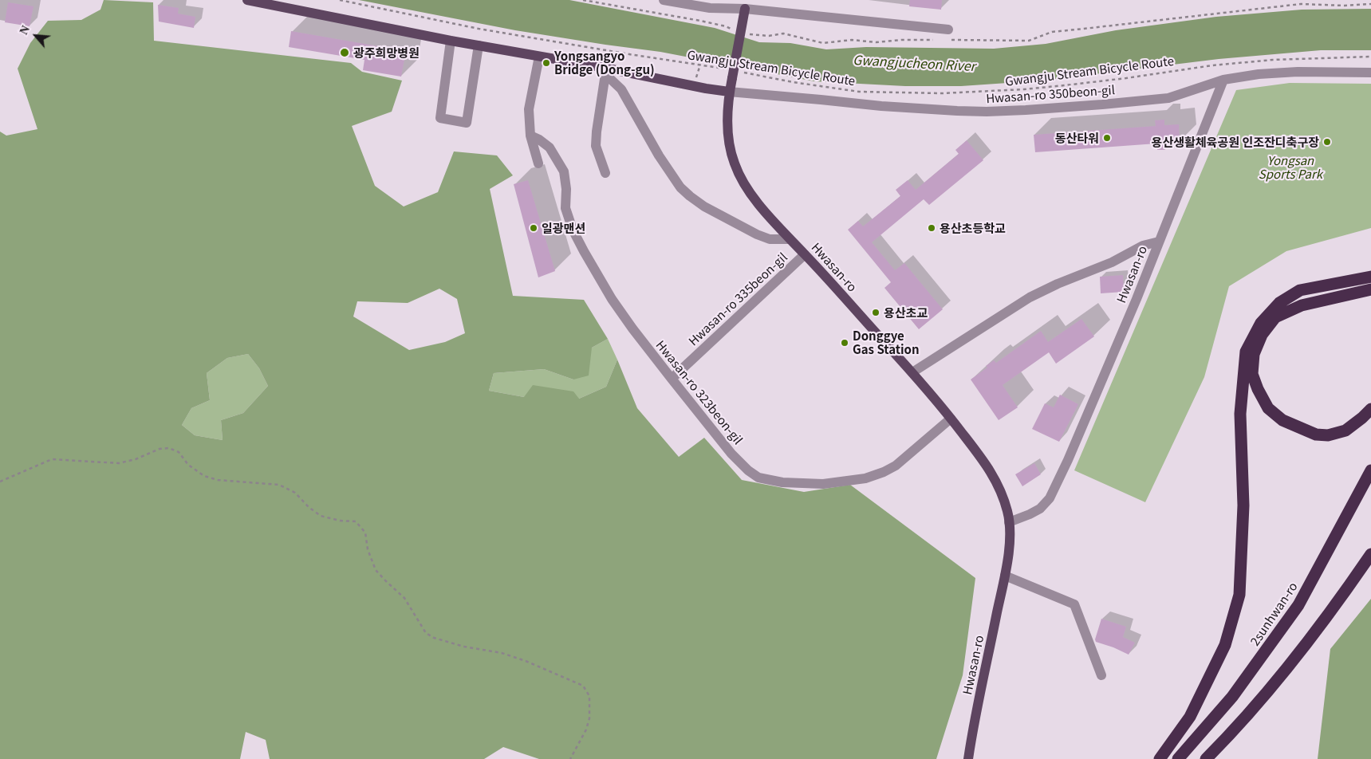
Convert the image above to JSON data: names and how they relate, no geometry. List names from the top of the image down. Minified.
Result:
{"streets":{"highway":["2sunhwan-ro"],"main road":["Hwasan-ro"],"street":["Hwasan-ro 350beon-gil","Hwasan-ro 335beon-gil","Hwasan-ro 323beon-gil"],"path":["Gwangju Stream Bicycle Route"]},"crossings":[["Gwangju Stream Bicycle Route","Hwasan-ro"],["Hwasan-ro 350beon-gil","Hwasan-ro"],["Hwasan-ro","Hwasan-ro 335beon-gil"],["Hwasan-ro","Hwasan-ro 323beon-gil"],["Hwasan-ro 335beon-gil","Hwasan-ro 323beon-gil"]],"water":["Gwangjucheon River"],"parks":["Yongsan Sports Park"],"places":["광주희망병원","Yongsangyo Bridge (Dong-gu)","동산타워","용산생활체육공원 인조잔디축구장","일광맨션","용산초등학교","용산초교","Donggye Gas Station"],"north":"top left"}
